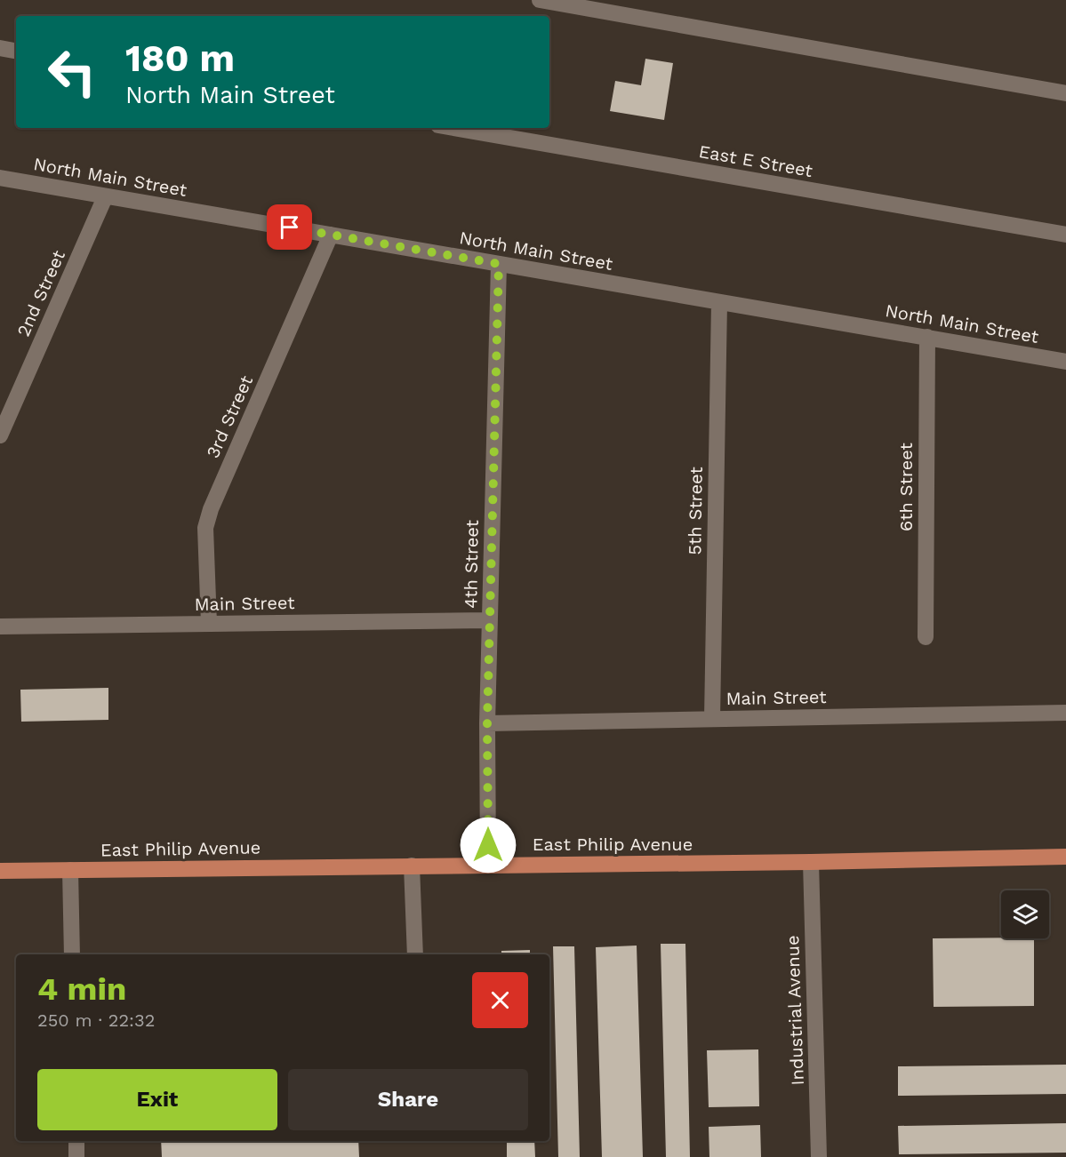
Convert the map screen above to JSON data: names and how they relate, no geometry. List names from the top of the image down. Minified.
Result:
{"streets":{"main road":["East Philip Avenue"],"street":["East E Street","North Main Street","2nd Street","3rd Street","6th Street","5th Street","4th Street","Main Street","Industrial Avenue"]},"crossings":[["North Main Street","2nd Street"],["North Main Street","3rd Street"],["North Main Street","6th Street"],["North Main Street","5th Street"],["North Main Street","4th Street"],["3rd Street","Main Street"],["5th Street","Main Street"],["4th Street","Main Street"],["4th Street","East Philip Avenue"],["East Philip Avenue","Industrial Avenue"]],"page":{"turn":["180 m","North Main Street"],"heading":["4 min","250 m · 22:32"],"buttons":["Exit","Share"]}}
